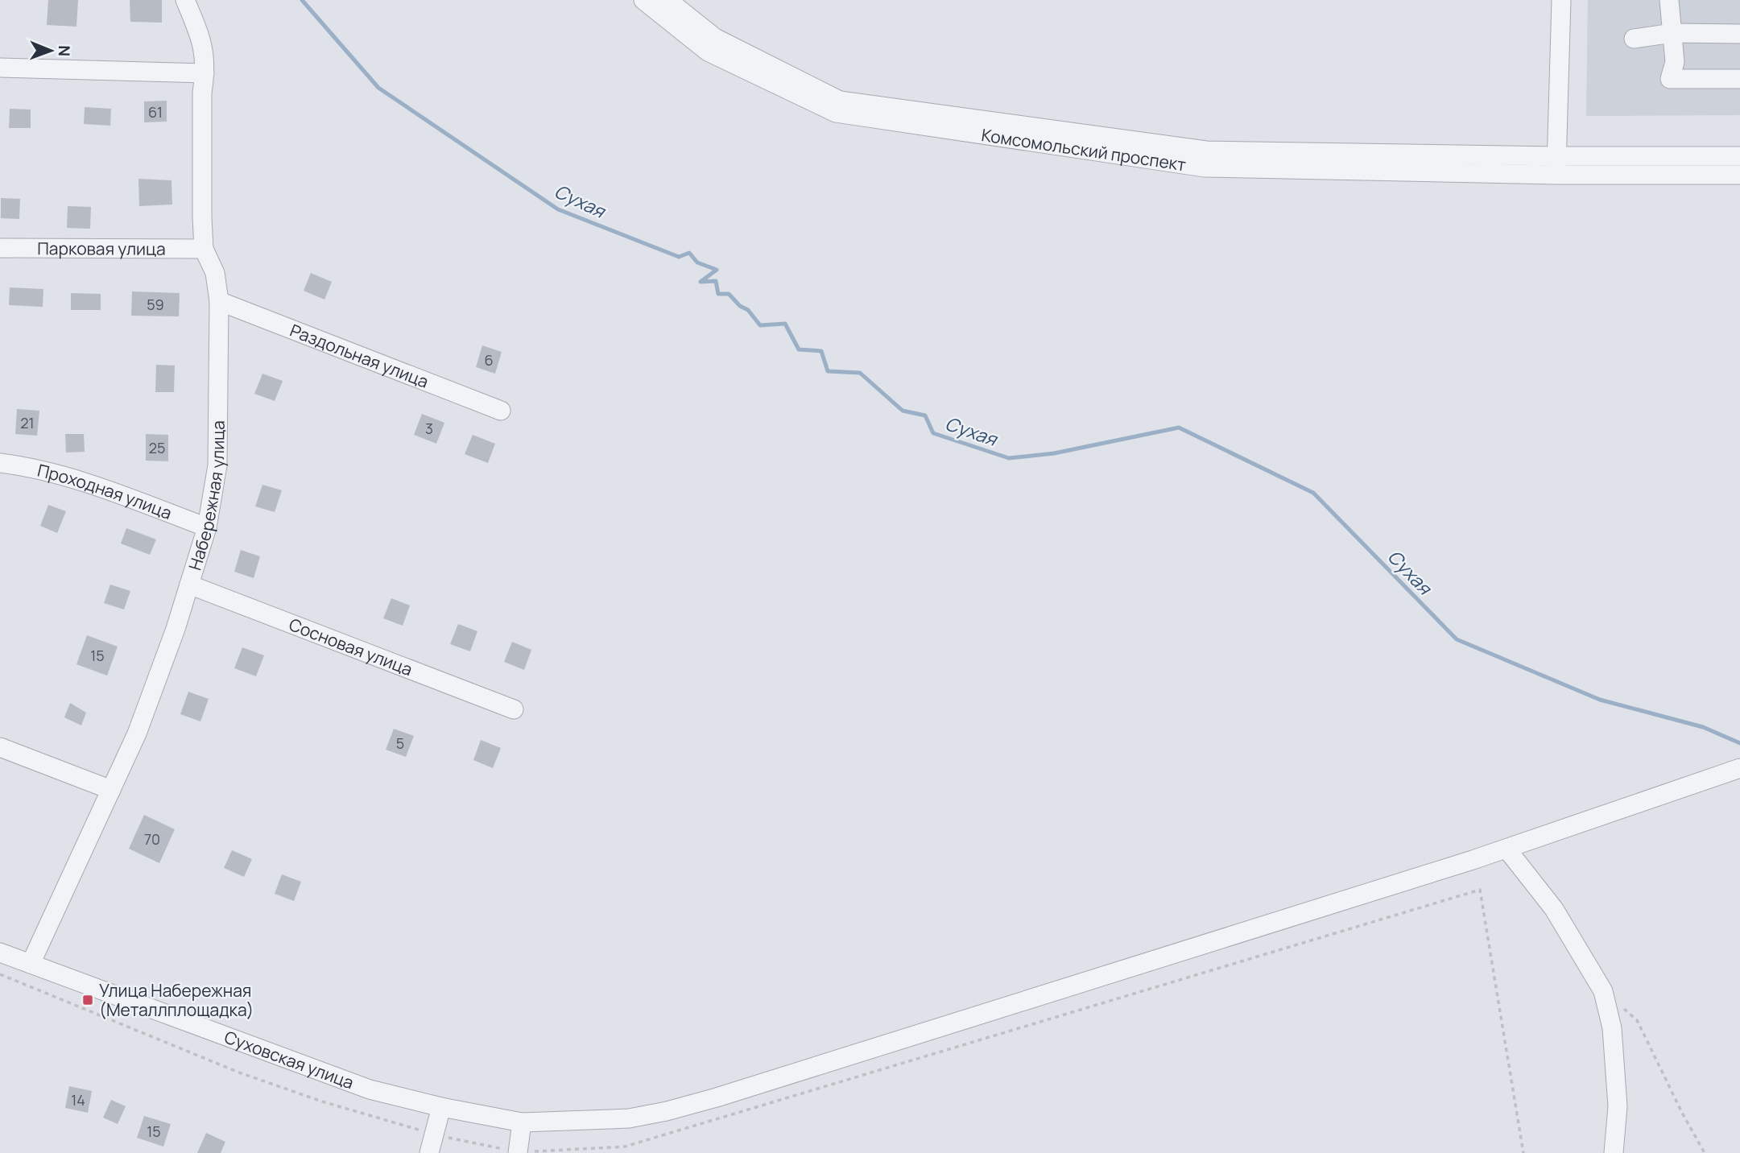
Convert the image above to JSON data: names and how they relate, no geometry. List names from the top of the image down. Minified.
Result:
{"streets":{"street":["Комсомольский проспект","Парковая улица","Раздольная улица","Проходная улица","Набережная улица","Сосновая улица","Суховская улица"]},"crossings":[["Парковая улица","Набережная улица"],["Раздольная улица","Набережная улица"],["Проходная улица","Набережная улица"],["Набережная улица","Сосновая улица"],["Набережная улица","Суховская улица"]],"water":["Сухая"],"places":{"transit":["Улица Набережная (Металлплощадка)"]},"house_numbers":["61","59","6","21","3","25","15","5","70","14","15"],"north":"right"}
